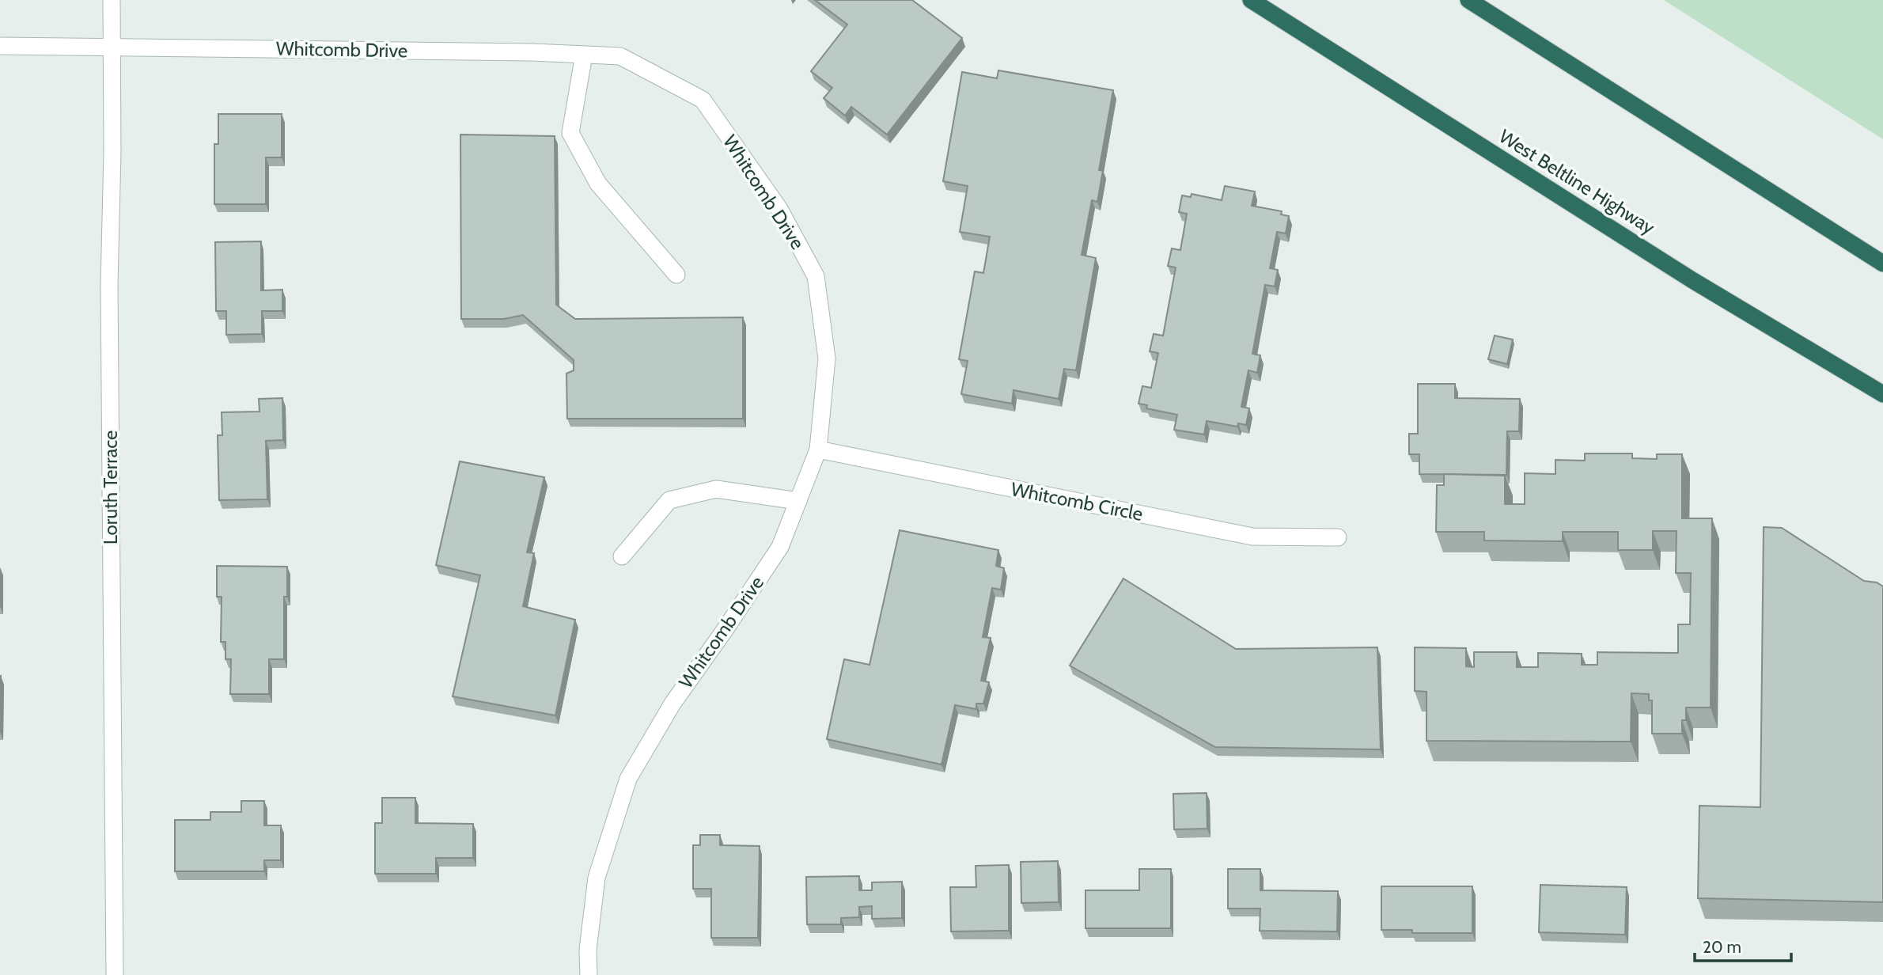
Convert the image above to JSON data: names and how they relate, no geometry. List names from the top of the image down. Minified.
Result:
{"streets":{"highway":["West Beltline Highway"],"street":["Whitcomb Drive","Loruth Terrace","Whitcomb Circle"]},"crossings":[["Whitcomb Drive","Loruth Terrace"],["Whitcomb Drive","Whitcomb Circle"]],"scale_bar":"20 m"}
